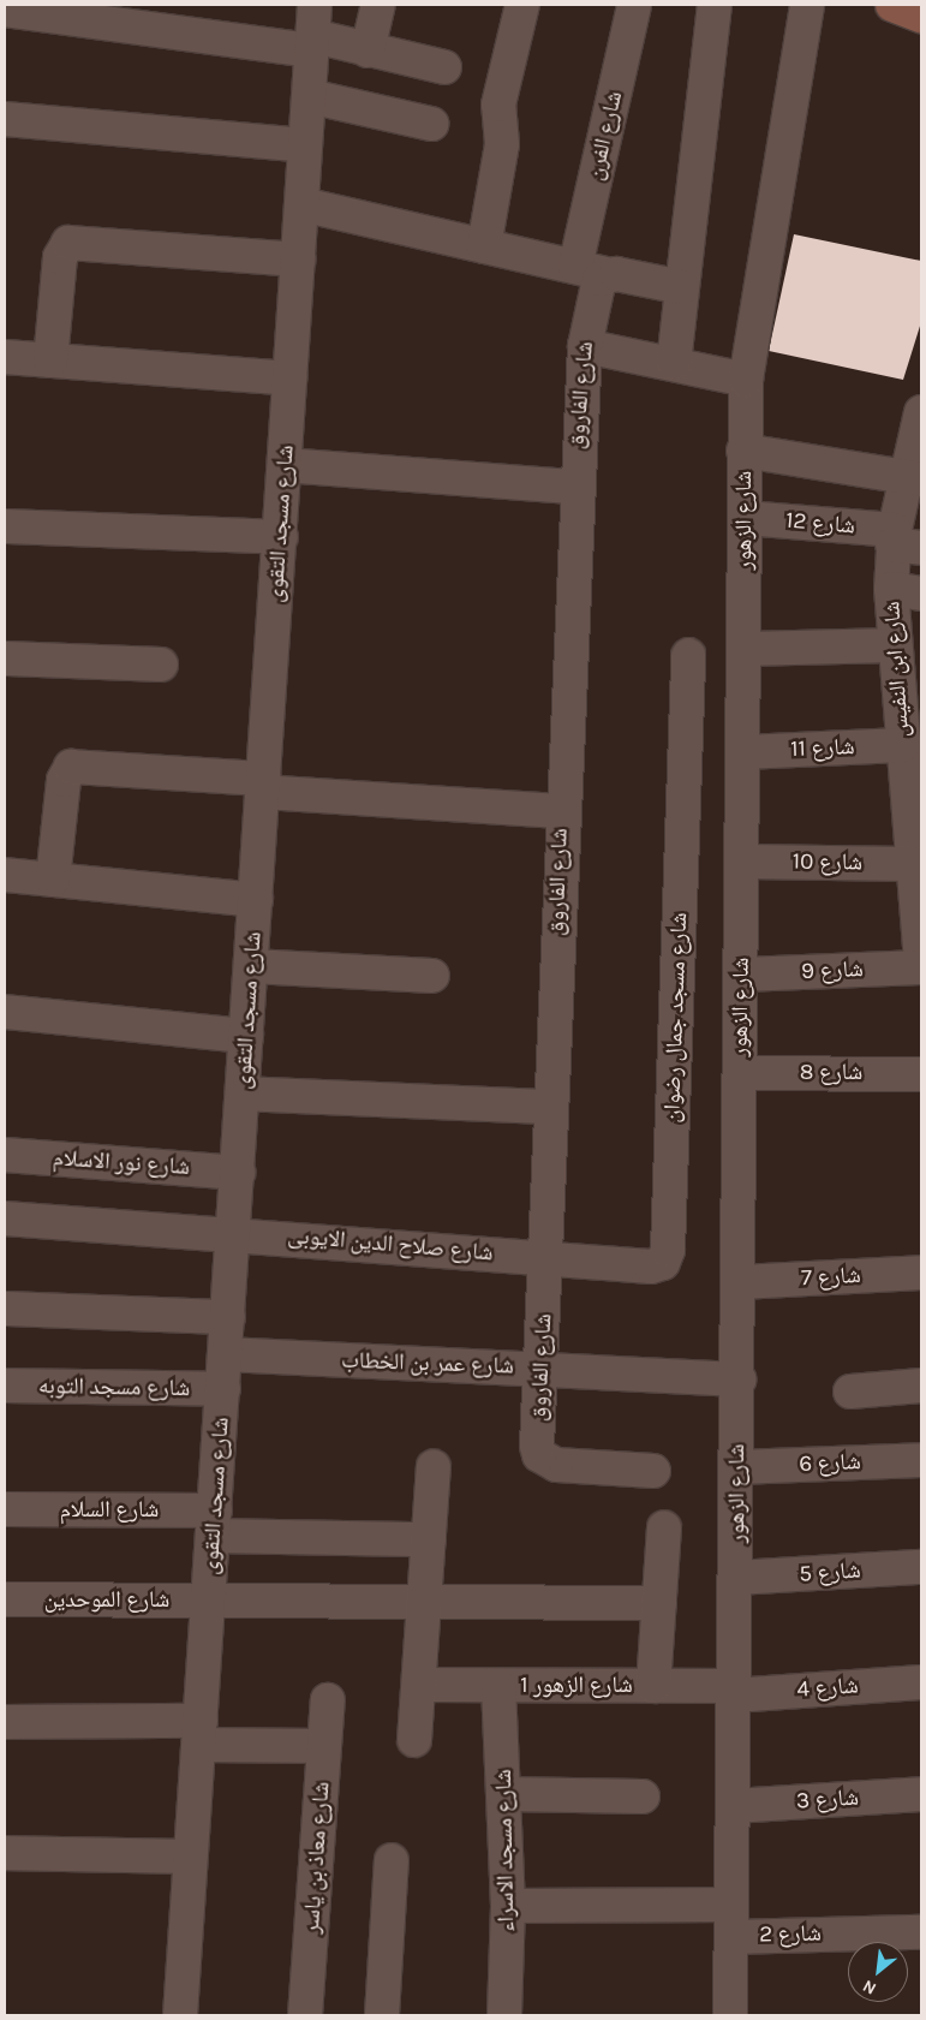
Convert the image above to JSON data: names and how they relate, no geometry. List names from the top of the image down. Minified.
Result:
{"streets":{"street":["شارع الفرن","شارع الفاروق","شارع الزهور","شارع مسجد التقوى","شارع 12","شارع ابن النفيس","شارع 11","شارع 10","شارع 9","شارع مسجد جمال رضوان","شارع 8","شارع نور الاسلام","شارع صلاح الدين الايوبى","شارع 7","شارع عمر بن الخطاب","شارع مسجد التوبه","شارع 6","شارع السلام","شارع 5","شارع الموحدين","شارع الزهور 1","شارع 4","شارع 3","شارع مسجد الاسراء","شارع معاذ بن ياسر","شارع 2"]},"crossings":[["شارع الفاروق","شارع مسجد جمال رضوان"],["شارع الفاروق","شارع صلاح الدين الايوبى"],["شارع الفاروق","شارع عمر بن الخطاب"],["شارع الزهور","شارع 12"],["شارع الزهور","شارع 11"],["شارع الزهور","شارع 10"],["شارع الزهور","شارع 9"],["شارع الزهور","شارع 8"],["شارع الزهور","شارع 7"],["شارع الزهور","شارع عمر بن الخطاب"],["شارع الزهور","شارع 6"],["شارع الزهور","شارع 5"],["شارع الزهور","شارع الزهور 1"],["شارع الزهور","شارع 4"],["شارع الزهور","شارع 3"],["شارع الزهور","شارع 2"],["شارع مسجد التقوى","شارع نور الاسلام"],["شارع مسجد التقوى","شارع صلاح الدين الايوبى"],["شارع مسجد التقوى","شارع عمر بن الخطاب"],["شارع مسجد التقوى","شارع مسجد التوبه"],["شارع مسجد التقوى","شارع السلام"],["شارع مسجد التقوى","شارع الموحدين"],["شارع 12","شارع ابن النفيس"],["شارع ابن النفيس","شارع 11"],["شارع ابن النفيس","شارع 10"],["شارع ابن النفيس","شارع 9"],["شارع مسجد جمال رضوان","شارع صلاح الدين الايوبى"],["شارع الزهور 1","شارع 4"],["شارع الزهور 1","شارع مسجد الاسراء"]],"north":"bottom left"}
